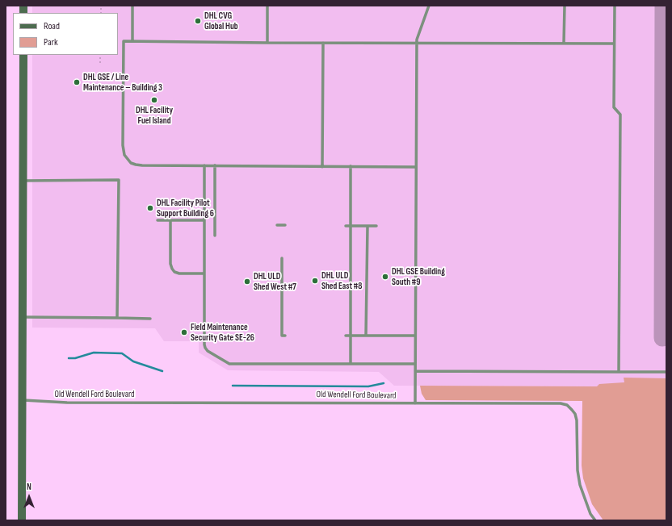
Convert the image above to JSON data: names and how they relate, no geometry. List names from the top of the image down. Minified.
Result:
{"streets":{"lane":["Old Wendell Ford Boulevard"]},"places":["DHL CVG Global Hub","DHL GSE / Line Maintenance – Building 3","DHL Facility Fuel Island","DHL Facility Pilot Support Building 6","DHL GSE Building South #9","DHL ULD Shed East #8","DHL ULD Shed West #7","Field Maintenance Security Gate SE-26"],"legend":["Road","Park"],"north":"top"}
